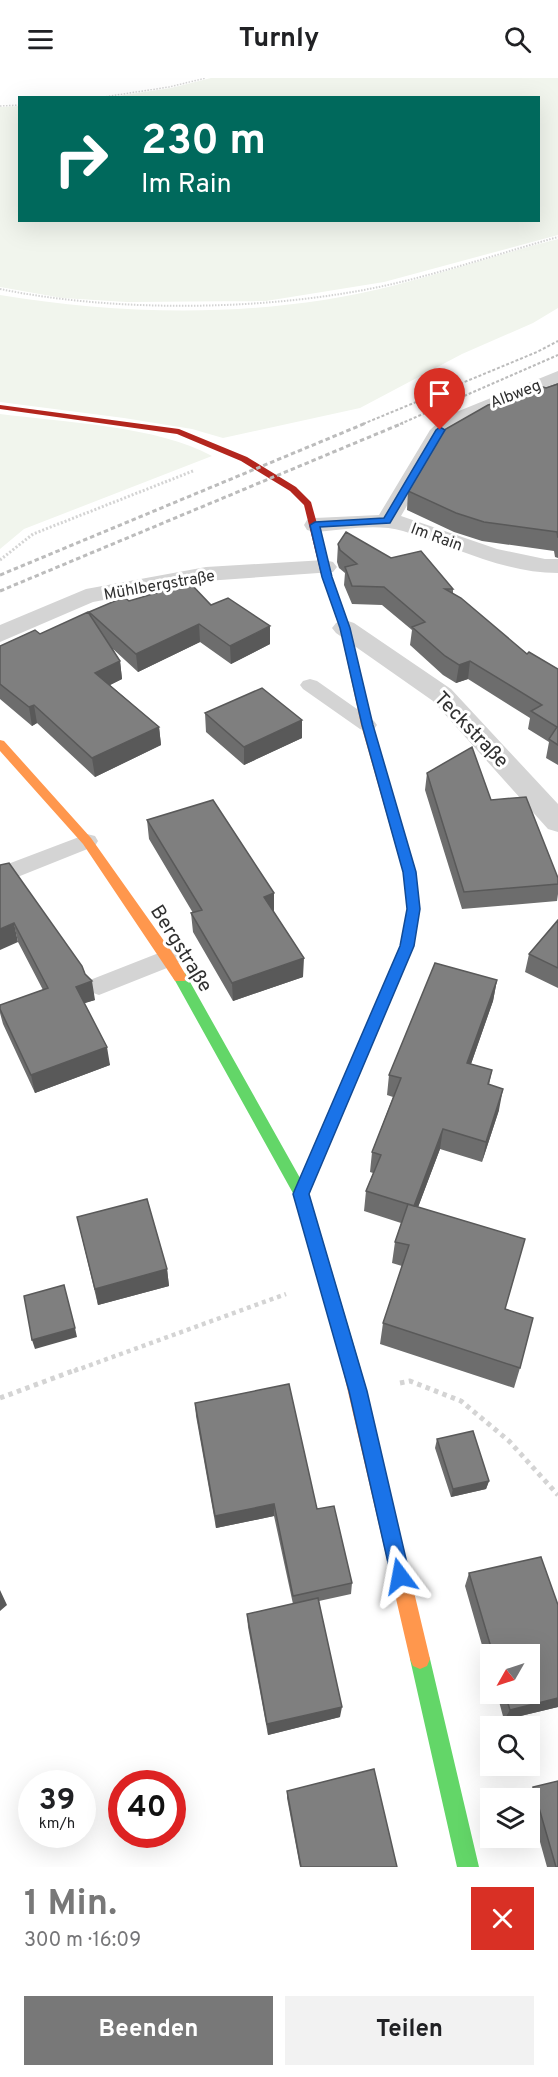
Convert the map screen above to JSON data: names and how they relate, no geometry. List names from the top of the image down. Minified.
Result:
{"streets":{"street":["Albweg","Im Rain","Mühlbergstraße","Teckstraße","Bergstraße"]},"crossings":[["Albweg","Im Rain"]],"north":"bottom left","page":{"header":"Turnly","turn":["230 m","Im Rain"],"speed":"39 km/h","limit":"40","heading":["1 Min.","300 m · 16:09"],"buttons":["Beenden","Teilen"]}}
